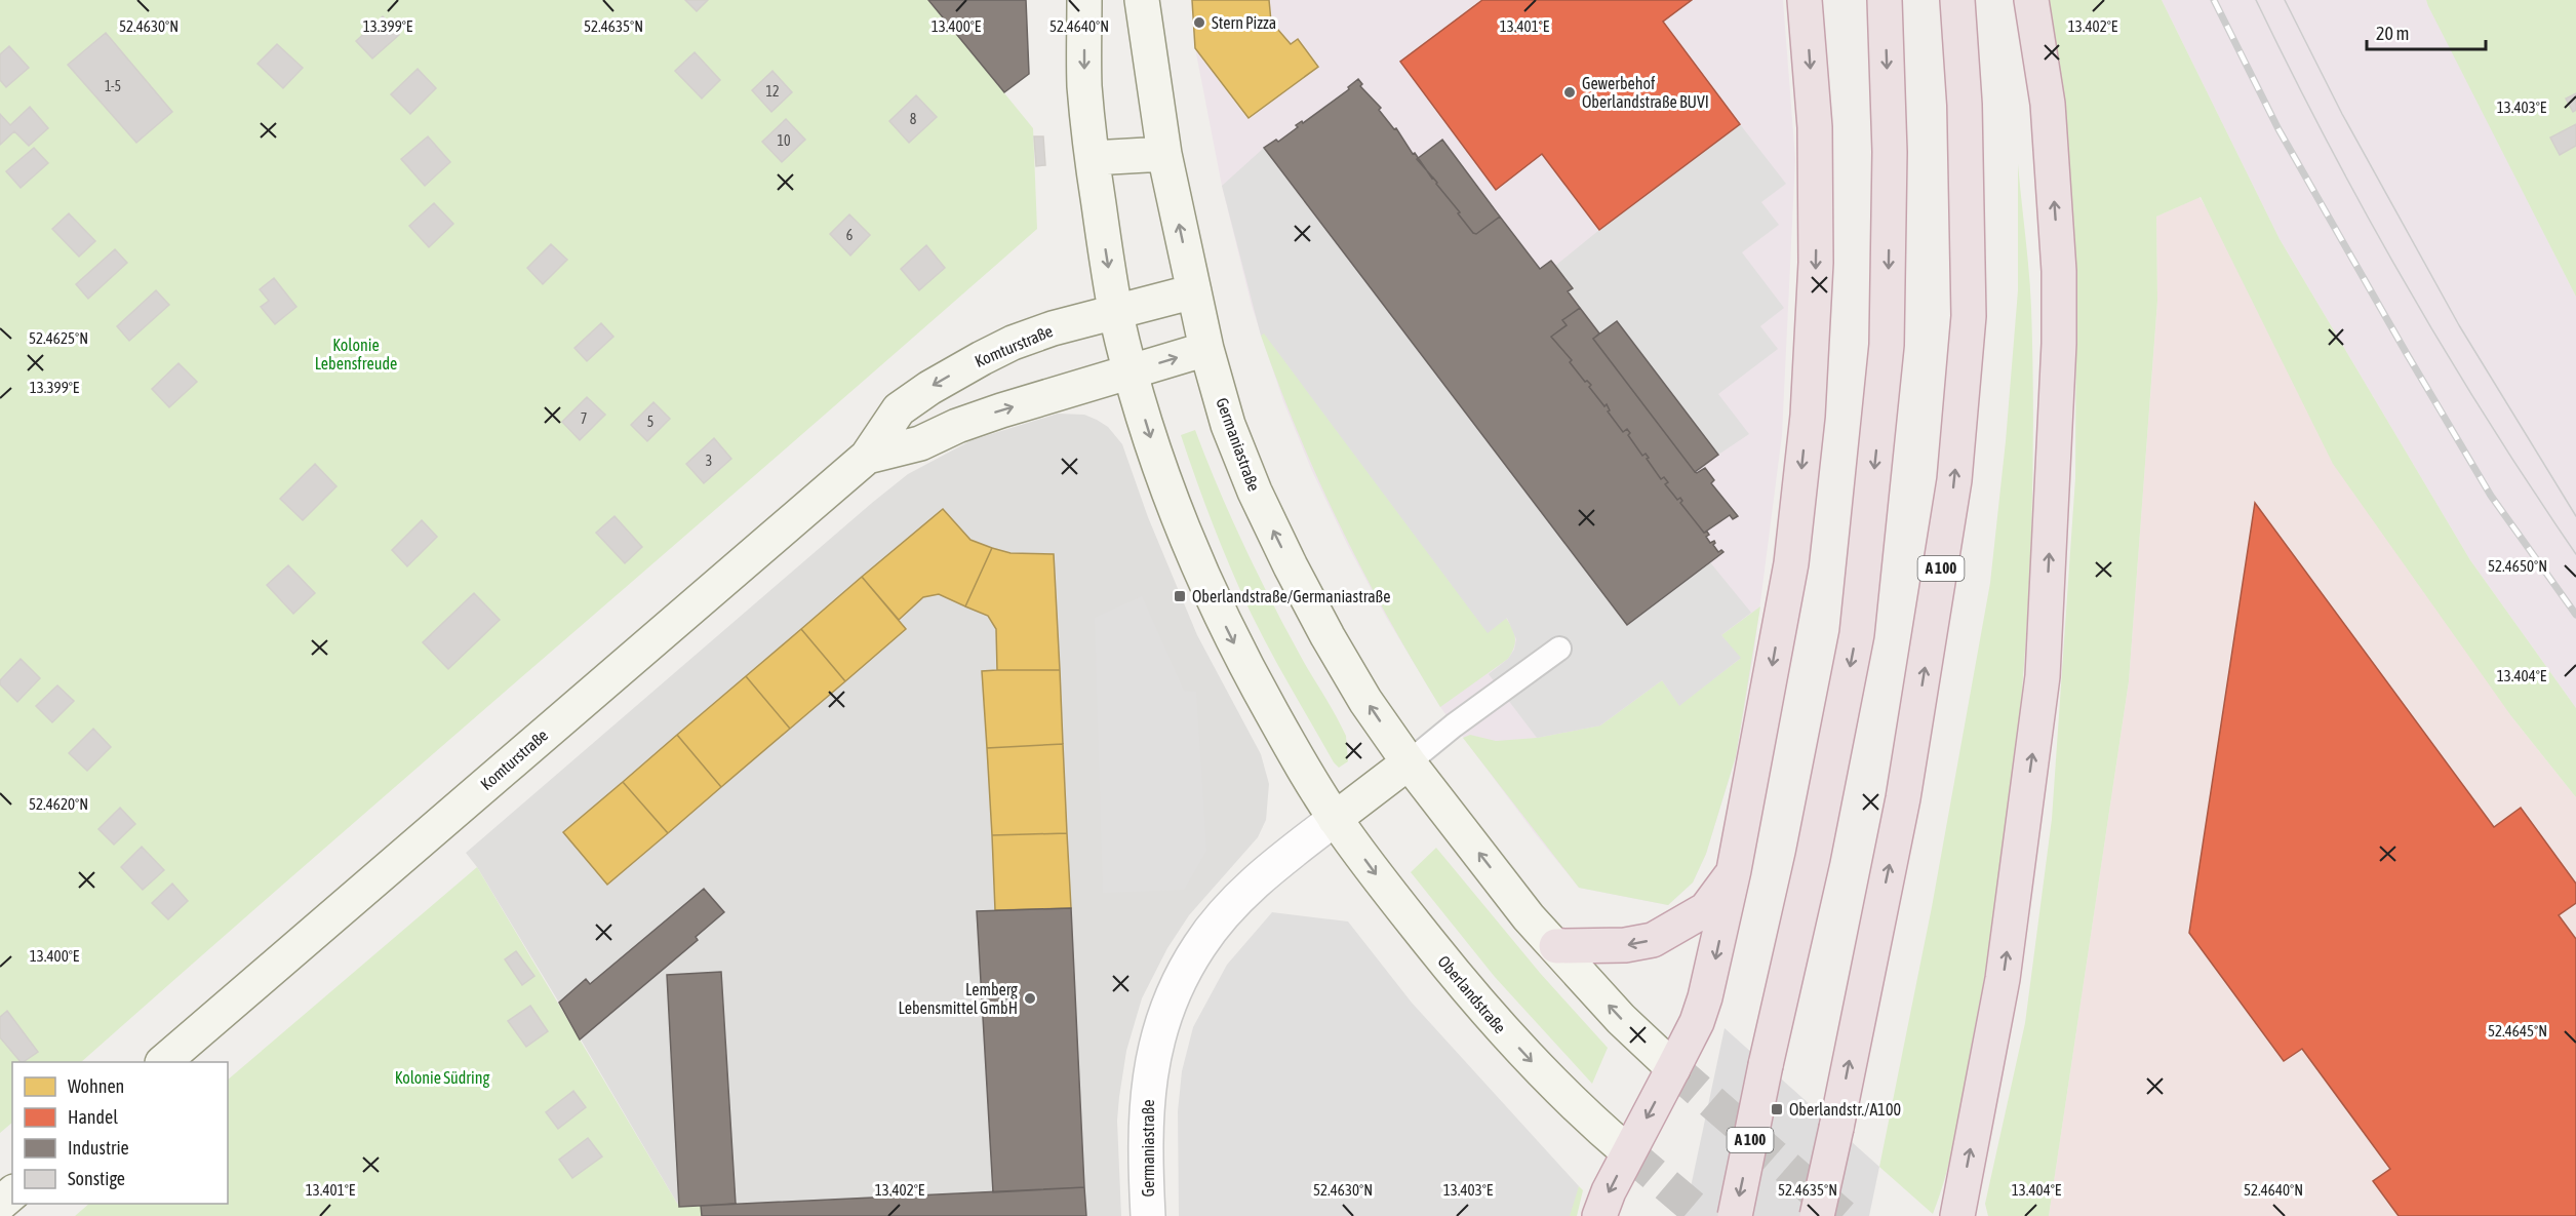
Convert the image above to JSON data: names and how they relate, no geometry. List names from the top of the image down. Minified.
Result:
{"streets":{"highway":["A 100"],"street":["Komturstraße","Germaniastraße","Oberlandstraße"]},"crossings":[["Komturstraße","Germaniastraße"],["Germaniastraße","Oberlandstraße"]],"parks":["Kolonie Lebensfreude","Kolonie Südring"],"places":{"other":["Stern Pizza","Gewerbehof Oberlandstraße BUVI","Lemberg Lebensmittel GmbH"],"transit":["Oberlandstraße/Germaniastraße","Oberlandstr./A100"]},"house_numbers":["1-5","12","8","10","6","7","5","3"],"legend":["Wohnen","Handel","Industrie","Sonstige"],"scale_bar":"20 m","coordinates":["52.4630°N","13.399°E","52.4635°N","13.400°E","52.4640°N","13.401°E","13.402°E","13.403°E","52.4625°N","52.4650°N","13.404°E","52.4620°N","52.4645°N"]}
